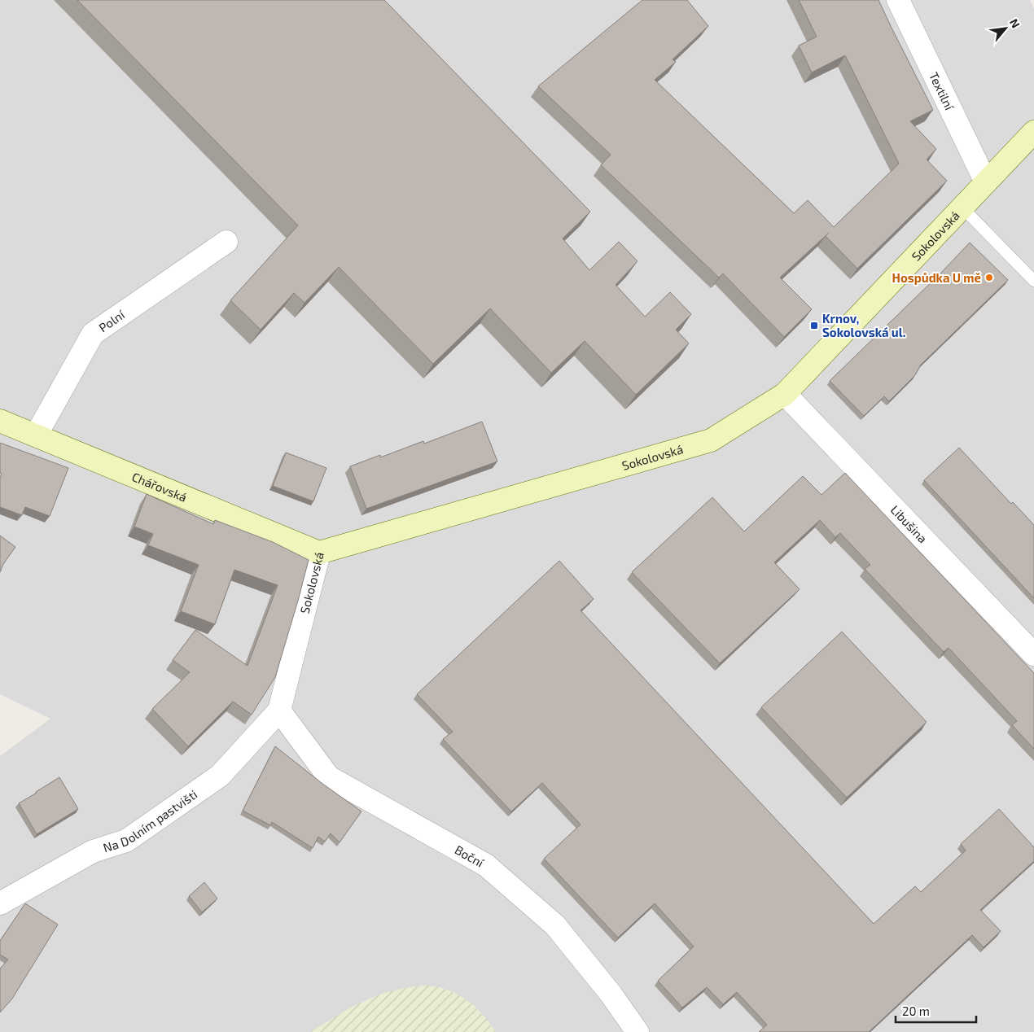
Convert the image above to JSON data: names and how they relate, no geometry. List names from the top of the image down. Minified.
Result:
{"streets":{"street":["Textilní","Sokolovská","Polní","Chářovská","Libušina","Na Dolním pastvišti","Boční"]},"crossings":[["Textilní","Sokolovská"],["Sokolovská","Chářovská"],["Sokolovská","Libušina"],["Sokolovská","Na Dolním pastvišti"],["Sokolovská","Boční"],["Polní","Chářovská"],["Na Dolním pastvišti","Boční"]],"places":{"other":["Hospůdka U mě"],"transit":["Krnov, Sokolovská ul."]},"scale_bar":"20 m","north":"top right"}
